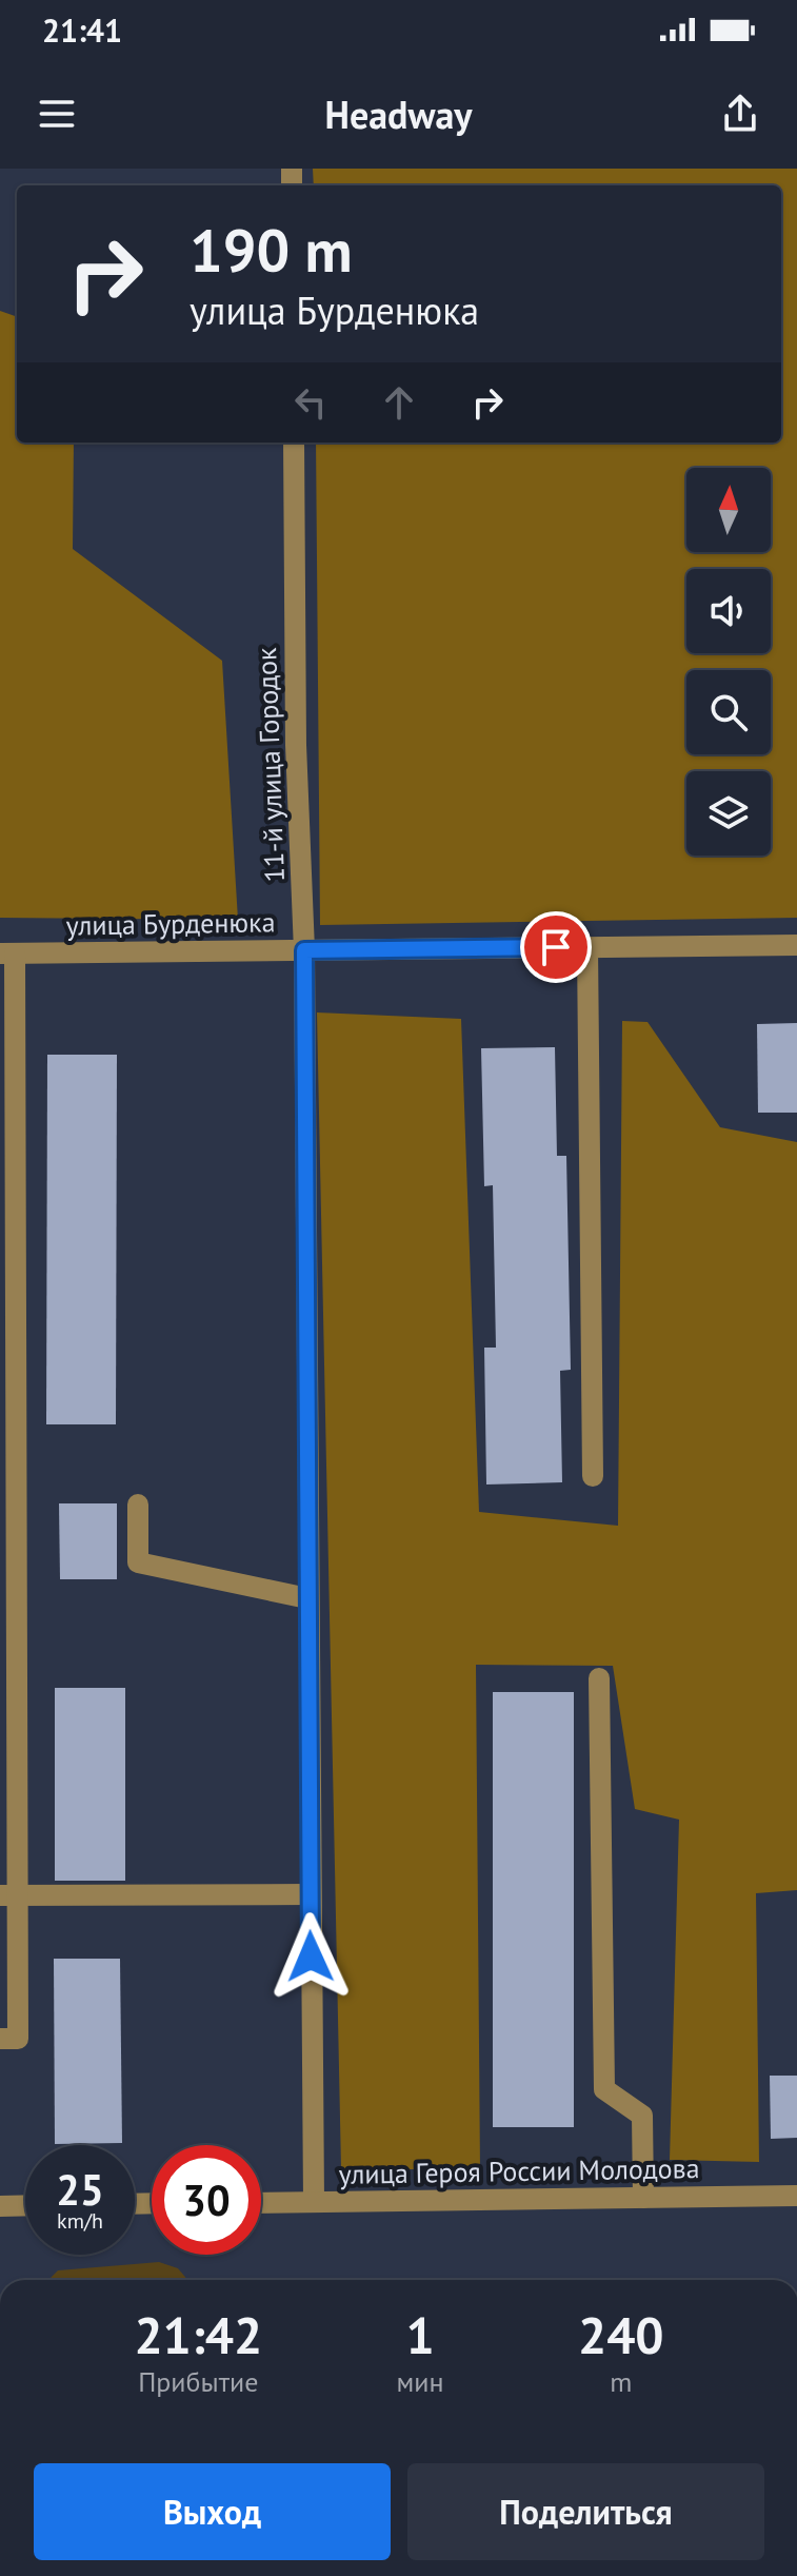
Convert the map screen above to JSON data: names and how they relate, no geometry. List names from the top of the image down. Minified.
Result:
{"streets":{"street":["11-й улица Городок","улица Бурденюка","улица Героя России Молодова"]},"crossings":[["11-й улица Городок","улица Бурденюка"],["11-й улица Городок","улица Героя России Молодова"]],"north":"top","page":{"status":"21:41","header":"Headway","turn":["190 m","улица Бурденюка"],"speed":"25 km/h","limit":"30","eta":["21:42","Прибытие","1","мин","240","m"],"buttons":["Выход","Поделиться"]}}
